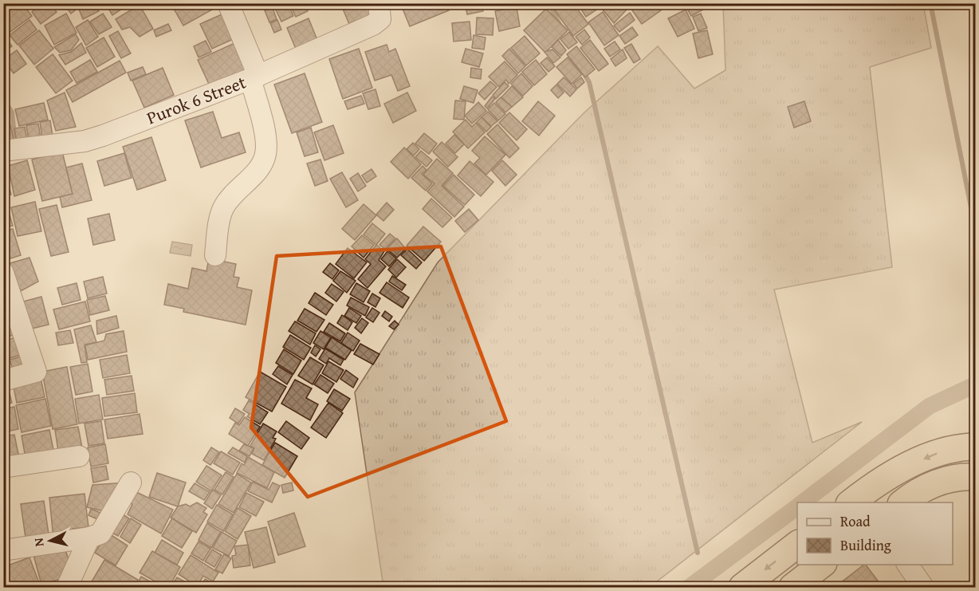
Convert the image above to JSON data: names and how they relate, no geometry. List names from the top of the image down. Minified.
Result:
{"streets":{"street":["Purok 6 Street"]},"legend":["Road","Building"],"north":"left"}
